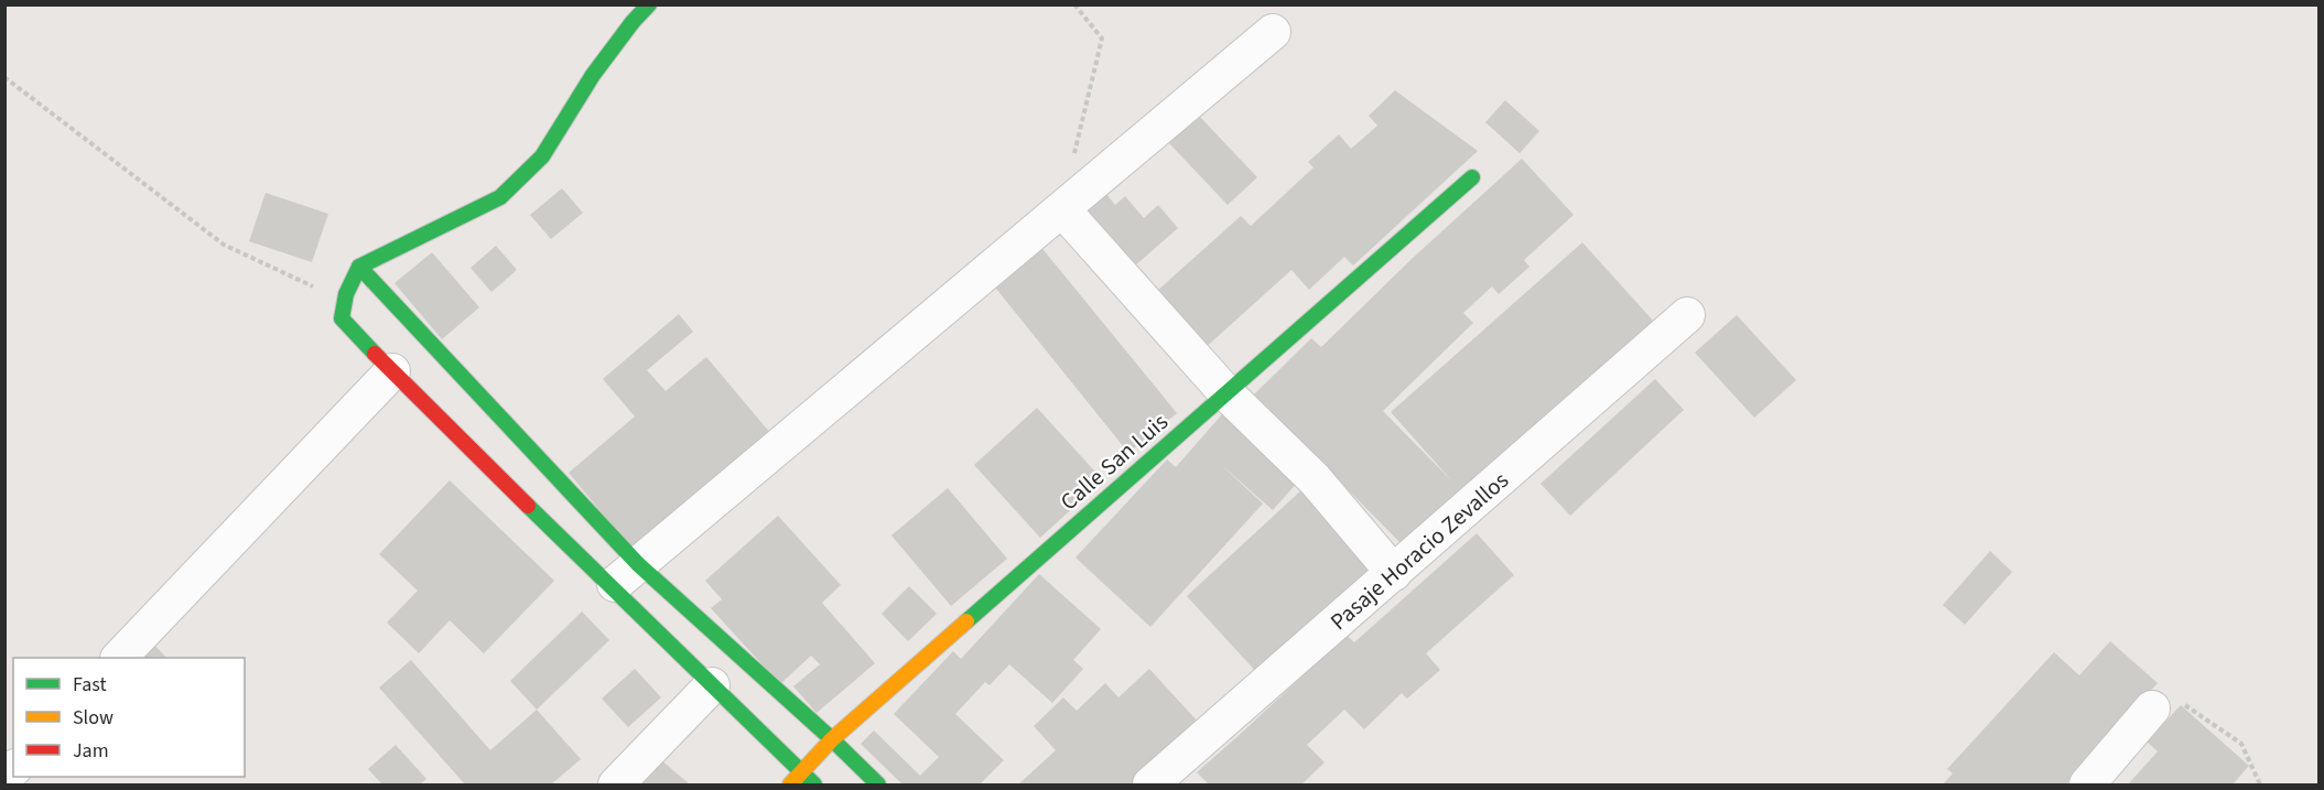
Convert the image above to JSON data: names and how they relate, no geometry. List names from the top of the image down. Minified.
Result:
{"streets":{"main road":["Calle San Luis"],"street":["Pasaje Horacio Zevallos"]},"legend":["Fast","Slow","Jam"]}
